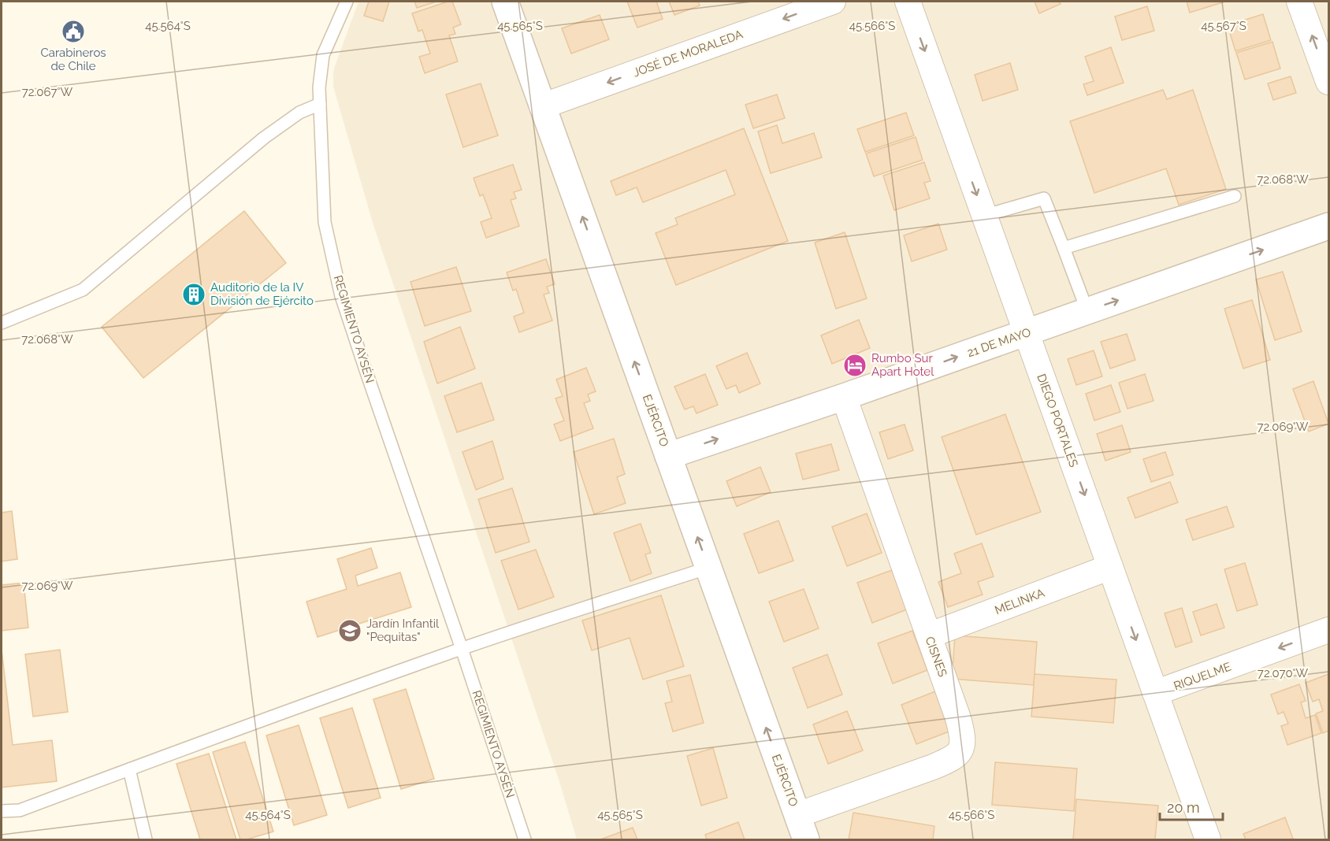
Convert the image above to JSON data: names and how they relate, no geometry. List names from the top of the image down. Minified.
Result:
{"streets":{"street":["JOSÉ DE MORALEDA","21 DE MAYO","EJÉRCITO","DIEGO PORTALES","MELINKA","CISNES","RIQUELME"],"lane":["REGIMIENTO AYSÉN"]},"crossings":[["JOSÉ DE MORALEDA","EJÉRCITO"],["21 DE MAYO","EJÉRCITO"],["21 DE MAYO","DIEGO PORTALES"],["21 DE MAYO","CISNES"],["EJÉRCITO","CISNES"],["DIEGO PORTALES","MELINKA"],["DIEGO PORTALES","RIQUELME"],["MELINKA","CISNES"]],"one_way":["JOSÉ DE MORALEDA","21 DE MAYO","EJÉRCITO","DIEGO PORTALES","RIQUELME"],"places":{"public building":["Carabineros de Chile"],"building":["Auditorio de la IV División de Ejército"],"hotel":["Rumbo Sur Apart Hotel"],"school or university":["Jardín Infantil \"Pequitas\""]},"scale_bar":"20 m","coordinates":["45.564°S","45.565°S","45.566°S","45.567°S","72.067°W","72.068°W","72.069°W","72.070°W"]}
